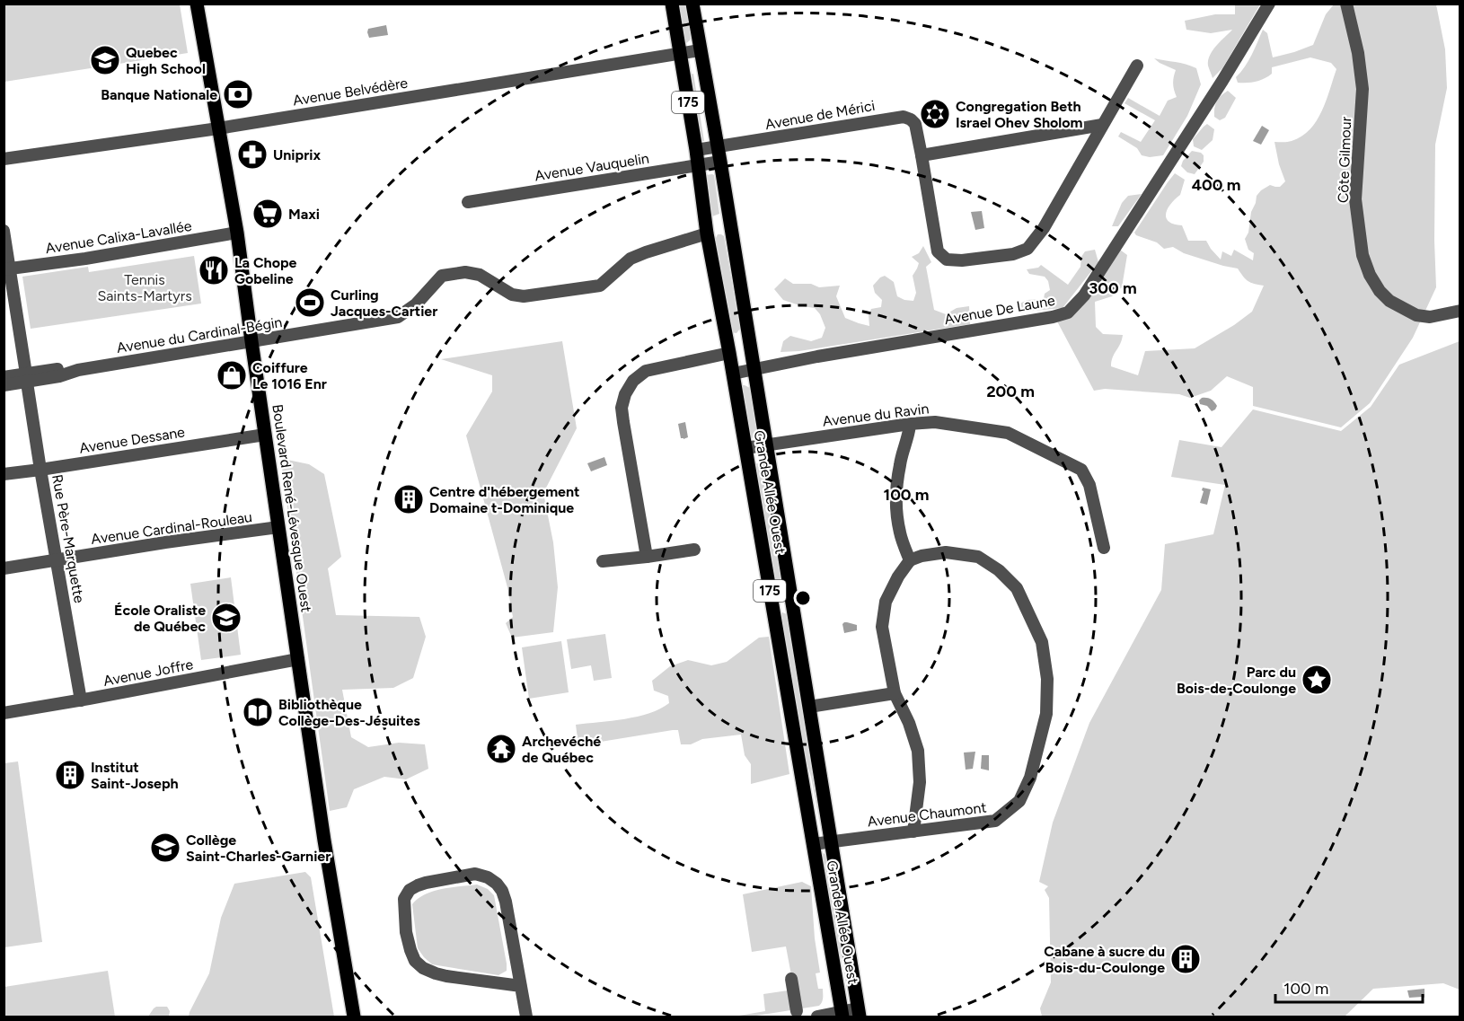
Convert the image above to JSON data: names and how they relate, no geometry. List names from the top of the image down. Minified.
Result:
{"streets":{"main road":["175","Grande Allée Ouest","Boulevard René-Lévesque Ouest"],"street":["Avenue Belvédère","Avenue de Mérici","Côte Gilmour","Avenue Vauquelin","Avenue Calixa-Lavallée","Avenue De Laune","Avenue du Cardinal-Bégin","Avenue du Ravin","Avenue Dessane","Avenue Cardinal-Rouleau","Rue Père-Marquette","Avenue Joffre","Avenue Chaumont"]},"crossings":[["Avenue Belvédère","Grande Allée Ouest"],["Avenue Belvédère","Boulevard René-Lévesque Ouest"],["Avenue de Mérici","Grande Allée Ouest"],["Avenue Vauquelin","Grande Allée Ouest"],["Avenue Calixa-Lavallée","Boulevard René-Lévesque Ouest"],["Avenue Calixa-Lavallée","Rue Père-Marquette"],["Avenue De Laune","Grande Allée Ouest"],["Avenue du Cardinal-Bégin","Grande Allée Ouest"],["Avenue du Cardinal-Bégin","Boulevard René-Lévesque Ouest"],["Avenue du Cardinal-Bégin","Rue Père-Marquette"],["Avenue du Ravin","Grande Allée Ouest"],["Avenue Dessane","Boulevard René-Lévesque Ouest"],["Avenue Dessane","Rue Père-Marquette"],["Grande Allée Ouest","Avenue Chaumont"],["Boulevard René-Lévesque Ouest","Avenue Cardinal-Rouleau"],["Boulevard René-Lévesque Ouest","Avenue Joffre"],["Avenue Cardinal-Rouleau","Rue Père-Marquette"],["Rue Père-Marquette","Avenue Joffre"]],"parks":["Tennis Saints-Martyrs"],"places":{"school or university":["Quebec High School","École Oraliste de Québec","Collège Saint-Charles-Garnier"],"bank":["Banque Nationale"],"synagogue":["Congregation Beth Israel Ohev Sholom"],"pharmacy":["Uniprix"],"supermarket":["Maxi"],"restaurant":["La Chope Gobeline"],"sports":["Curling Jacques-Cartier"],"shop":["Coiffure Le 1016 Enr"],"building":["Centre d'hébergement Domaine t-Dominique","Institut Saint-Joseph","Cabane à sucre du Bois-du-Coulonge"],"place":["Parc du Bois-de-Coulonge"],"library":["Bibliothèque Collège-Des-Jésuites"],"temple":["Archevéché de Québec"]},"scale_bar":"100 m","rings":["400 m","300 m","200 m","100 m"]}
